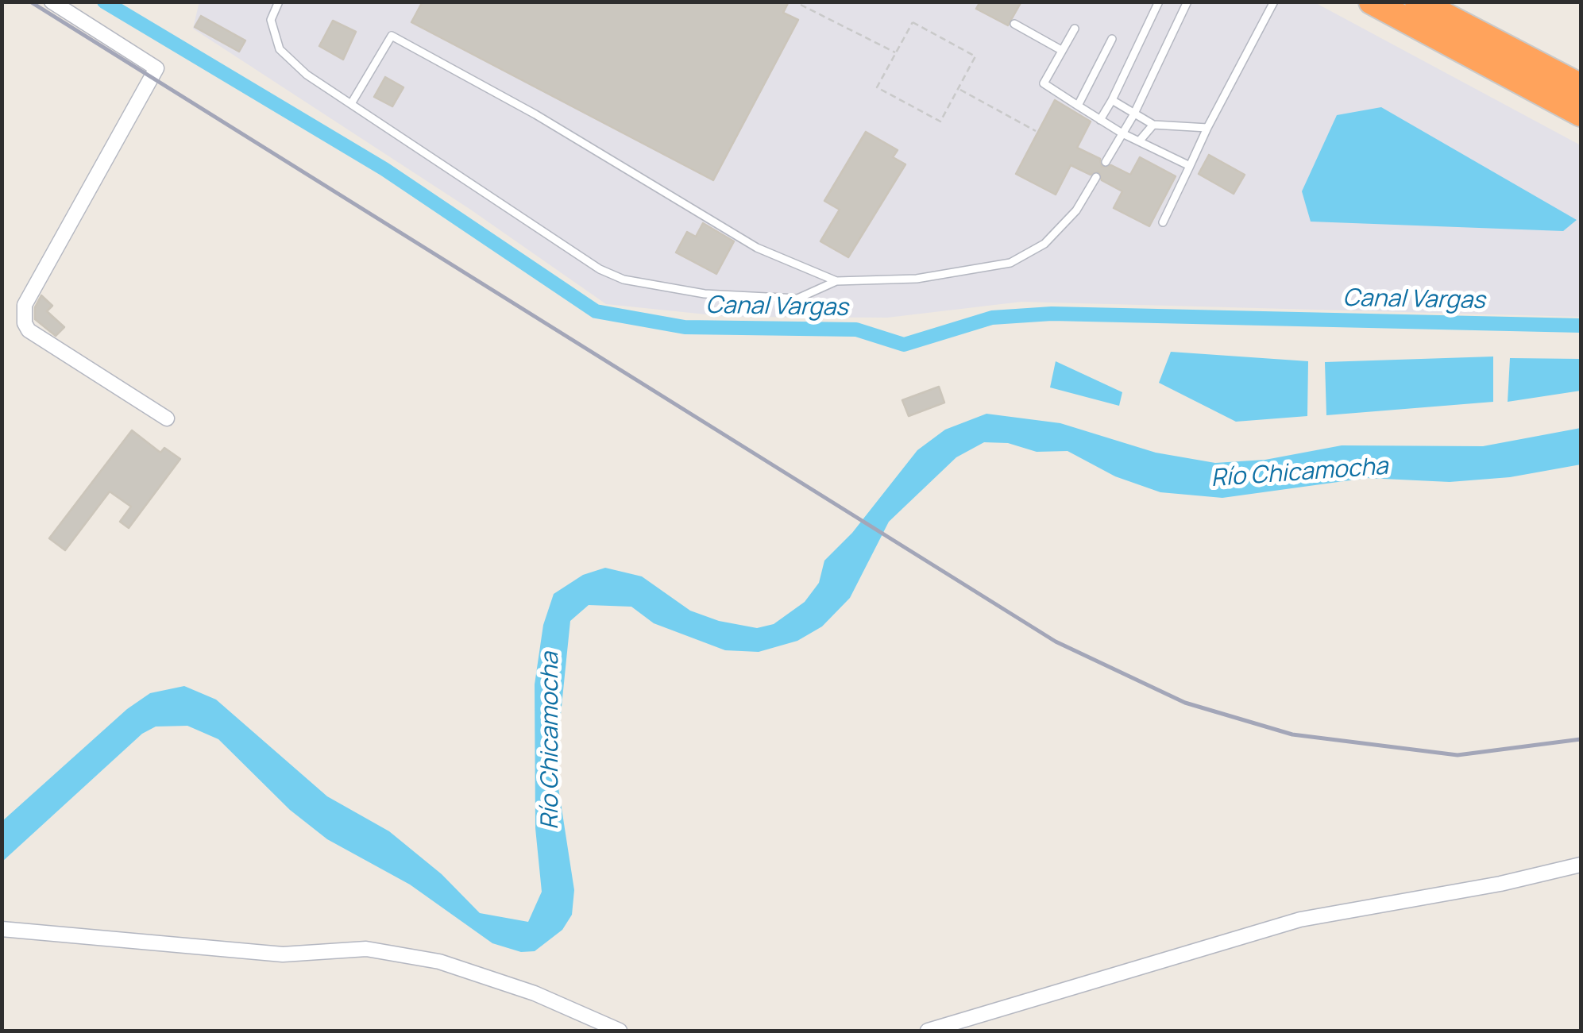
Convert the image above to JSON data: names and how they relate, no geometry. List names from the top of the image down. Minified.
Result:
{"water":["Canal Vargas","Río Chicamocha"]}
